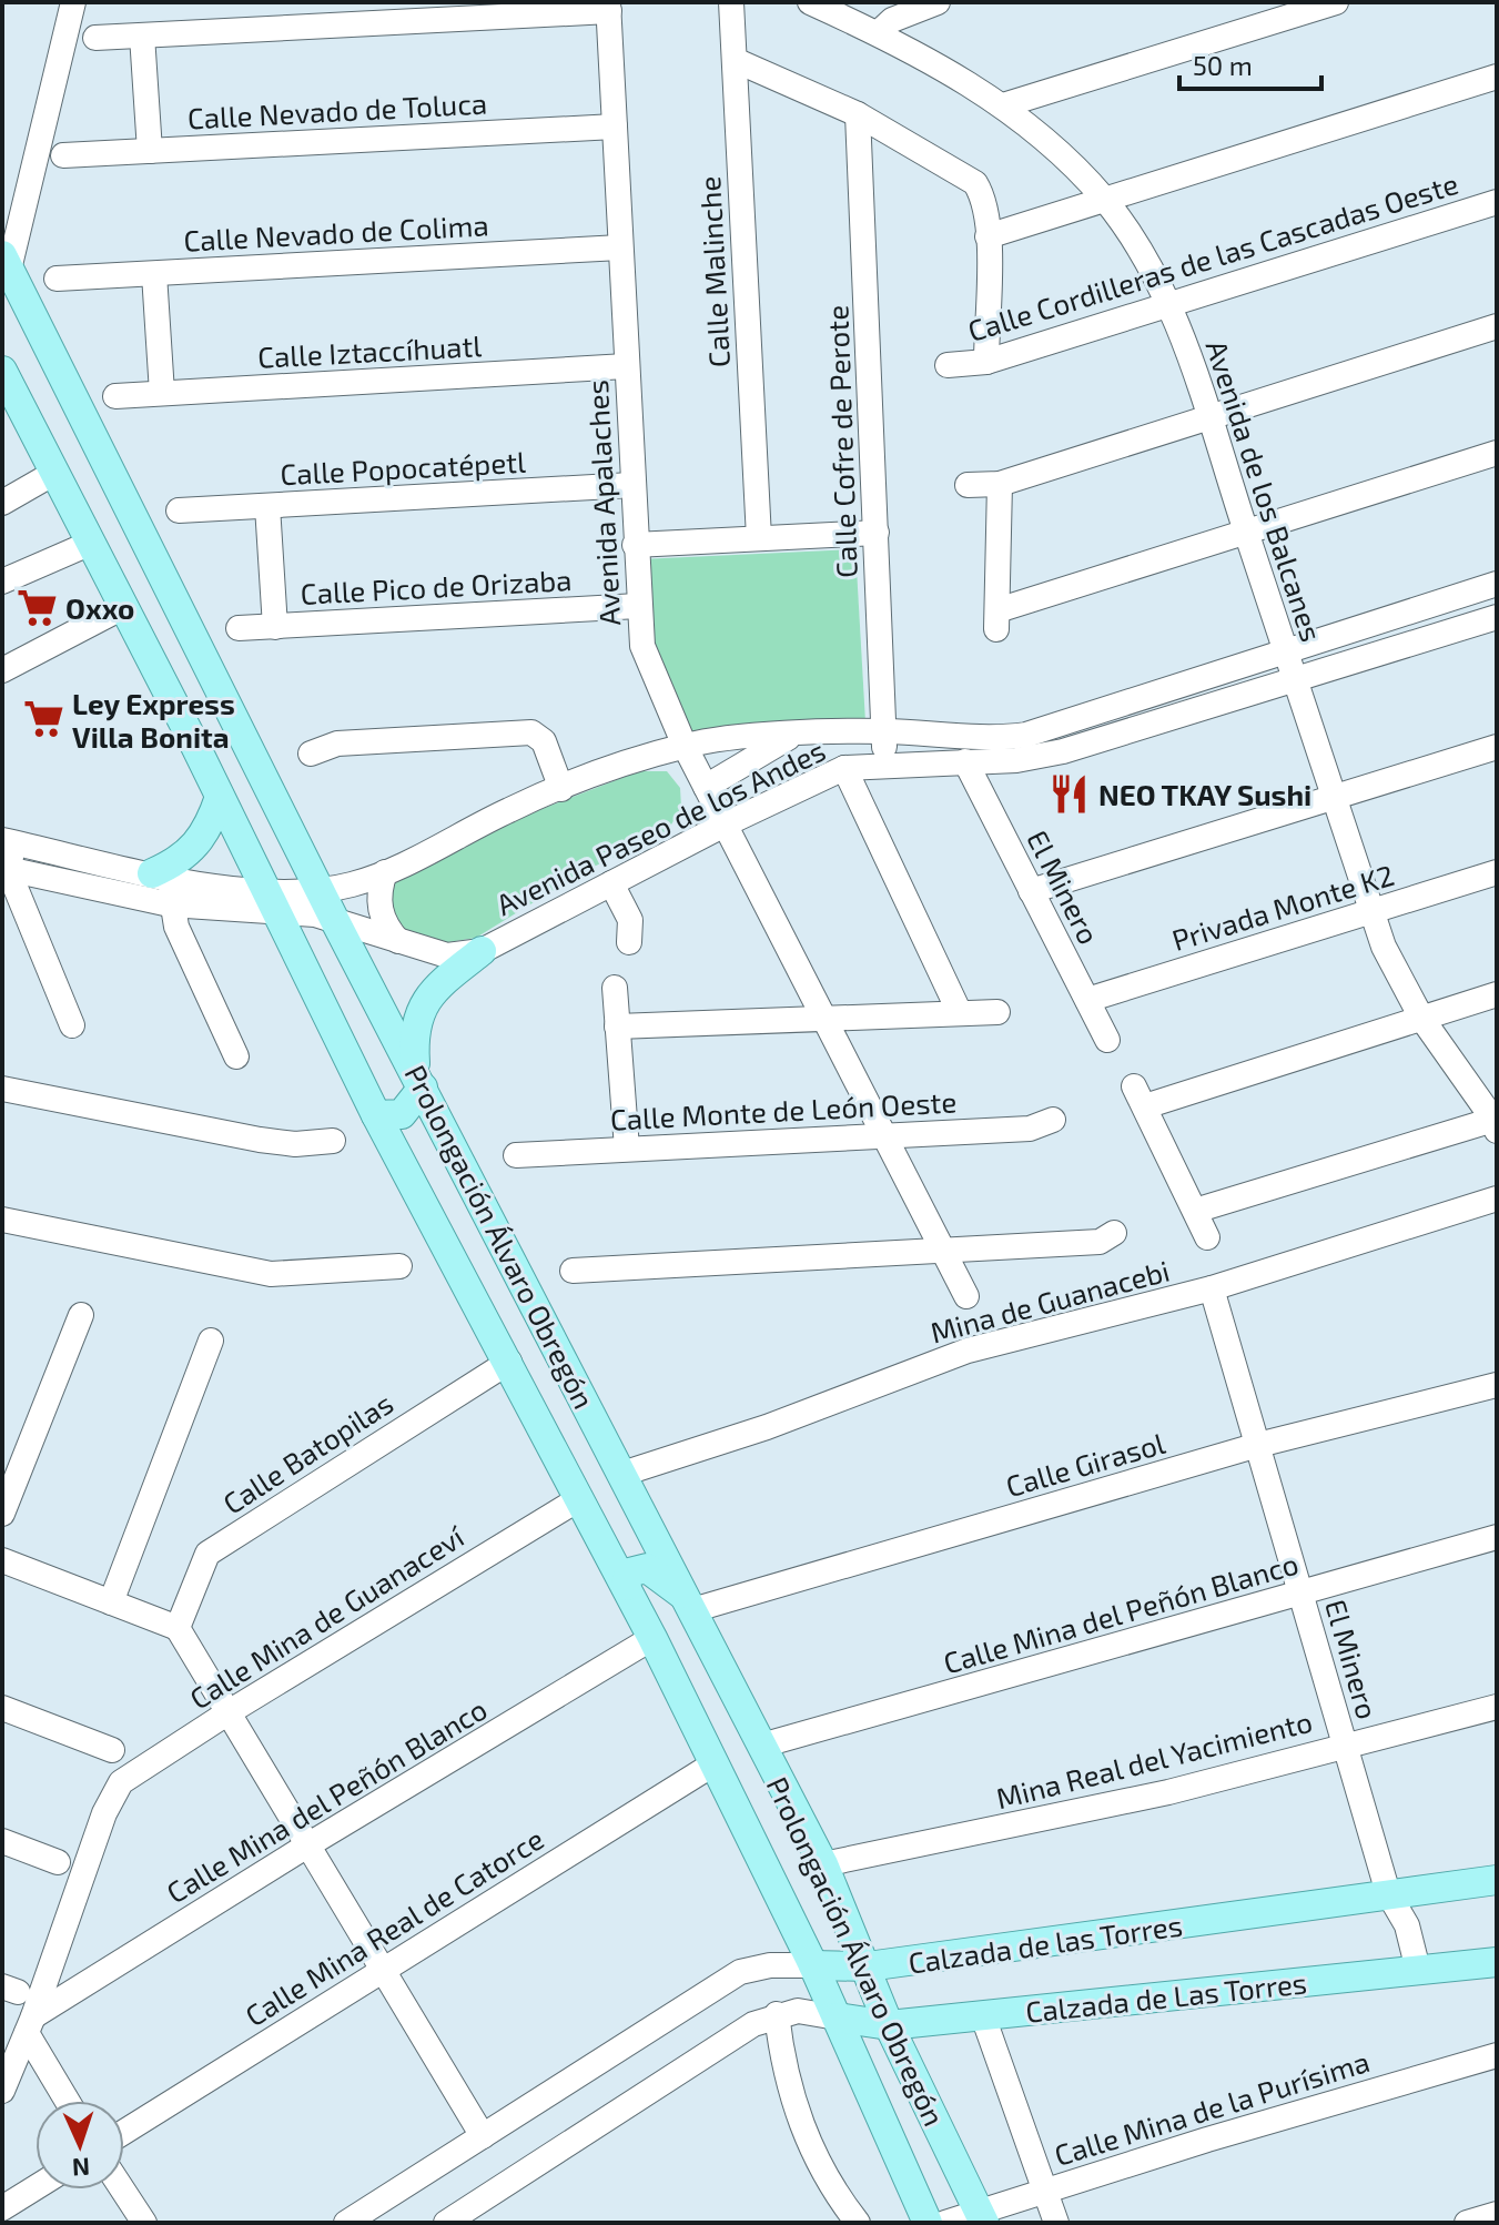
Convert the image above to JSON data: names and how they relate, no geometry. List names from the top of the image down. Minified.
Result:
{"streets":{"main road":["Prolongación Álvaro Obregón","Calzada de las Torres","Calzada de Las Torres"],"street":["Calle Nevado de Toluca","Calle Nevado de Colima","Calle Cordilleras de las Cascadas Oeste","Calle Malinche","Calle Iztaccíhuatl","Calle Cofre de Perote","Calle Popocatépetl","Avenida de los Balcanes","Avenida Apalaches","Calle Pico de Orizaba","Avenida Paseo de los Andes","El Minero","Privada Monte K2","Calle Monte de León Oeste","Mina de Guanacebi","Calle Batopilas","Calle Girasol","Calle Mina del Peñón Blanco","Calle Mina de Guanaceví","Mina Real del Yacimiento","Calle Mina Real de Catorce","Calle Mina de la Purísima"]},"crossings":[["Calle Nevado de Toluca","Avenida Apalaches"],["Calle Nevado de Colima","Avenida Apalaches"],["Calle Cordilleras de las Cascadas Oeste","Avenida de los Balcanes"],["Calle Iztaccíhuatl","Avenida Apalaches"],["Calle Cofre de Perote","Avenida Paseo de los Andes"],["Calle Popocatépetl","Avenida Apalaches"],["Avenida de los Balcanes","Avenida Paseo de los Andes"],["Avenida de los Balcanes","Privada Monte K2"],["Avenida Apalaches","Calle Pico de Orizaba"],["Avenida Apalaches","Avenida Paseo de los Andes"],["Avenida Apalaches","Calle Monte de León Oeste"],["Avenida Paseo de los Andes","El Minero"],["Avenida Paseo de los Andes","Prolongación Álvaro Obregón"],["El Minero","Privada Monte K2"],["El Minero","Mina de Guanacebi"],["El Minero","Calle Girasol"],["El Minero","Calle Mina del Peñón Blanco"],["El Minero","Mina Real del Yacimiento"],["El Minero","Calzada de las Torres"],["El Minero","Calzada de Las Torres"],["Prolongación Álvaro Obregón","Mina de Guanacebi"],["Prolongación Álvaro Obregón","Calle Batopilas"],["Prolongación Álvaro Obregón","Calle Girasol"],["Prolongación Álvaro Obregón","Calle Mina del Peñón Blanco"],["Prolongación Álvaro Obregón","Calle Mina de Guanaceví"],["Prolongación Álvaro Obregón","Mina Real del Yacimiento"],["Prolongación Álvaro Obregón","Calle Mina Real de Catorce"],["Prolongación Álvaro Obregón","Calzada de las Torres"],["Prolongación Álvaro Obregón","Calzada de Las Torres"],["Prolongación Álvaro Obregón","Calle Mina de la Purísima"],["Calle Mina del Peñón Blanco","Calle Mina de Guanaceví"]],"places":{"supermarket":["Oxxo","Ley Express Villa Bonita"],"restaurant":["NEO TKAY Sushi"]},"scale_bar":"50 m","north":"bottom"}
